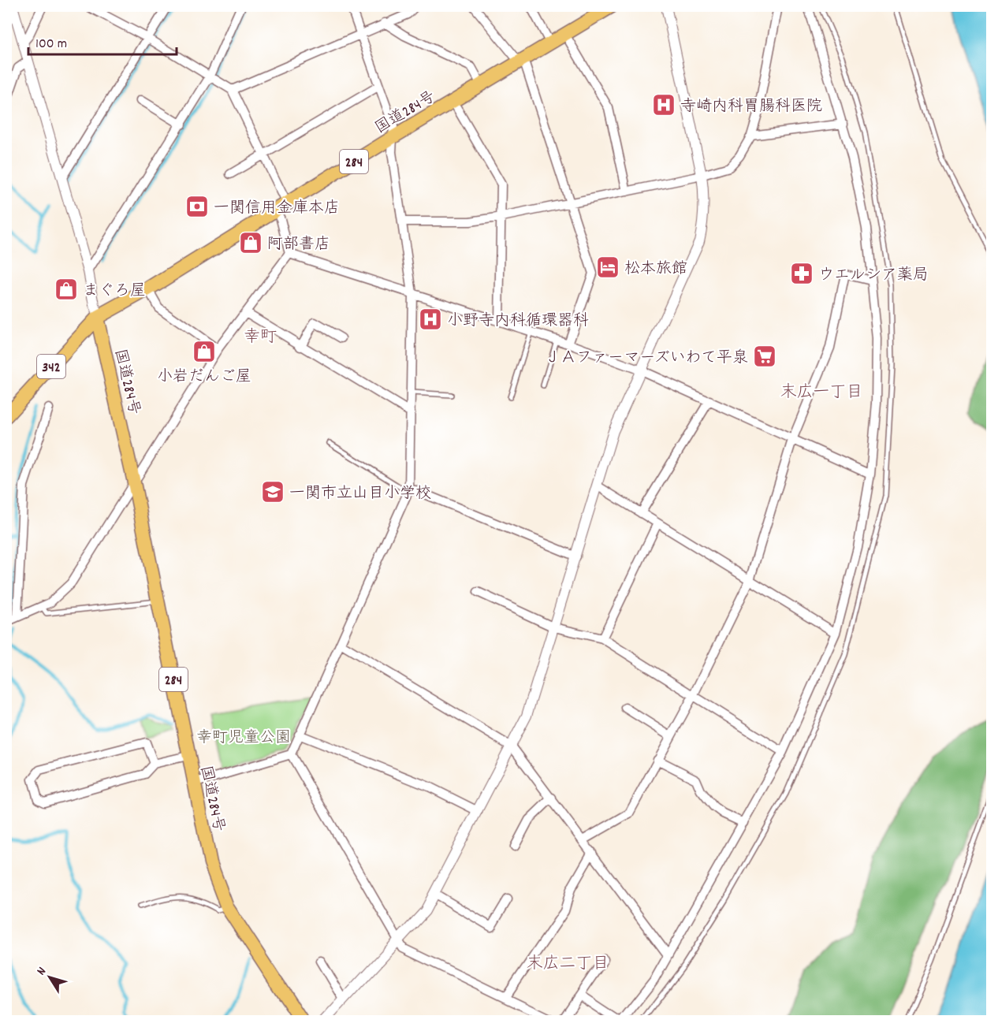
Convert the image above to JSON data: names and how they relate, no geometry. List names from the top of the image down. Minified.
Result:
{"streets":{"highway":["国道284号","284","342"]},"crossings":[["国道284号","342"]],"districts":["幸町","末広一丁目","末広二丁目"],"parks":["幸町児童公園"],"places":{"hospital":["寺崎内科胃腸科医院","小野寺内科循環器科"],"bank":["一関信用金庫本店"],"shop":["阿部書店","まぐろ屋","小岩だんご屋"],"hotel":["松本旅館"],"pharmacy":["ウエルシア薬局"],"supermarket":["ＪＡファーマーズいわて平泉"],"school or university":["一関市立山目小学校"]},"scale_bar":"100 m","north":"top left"}
